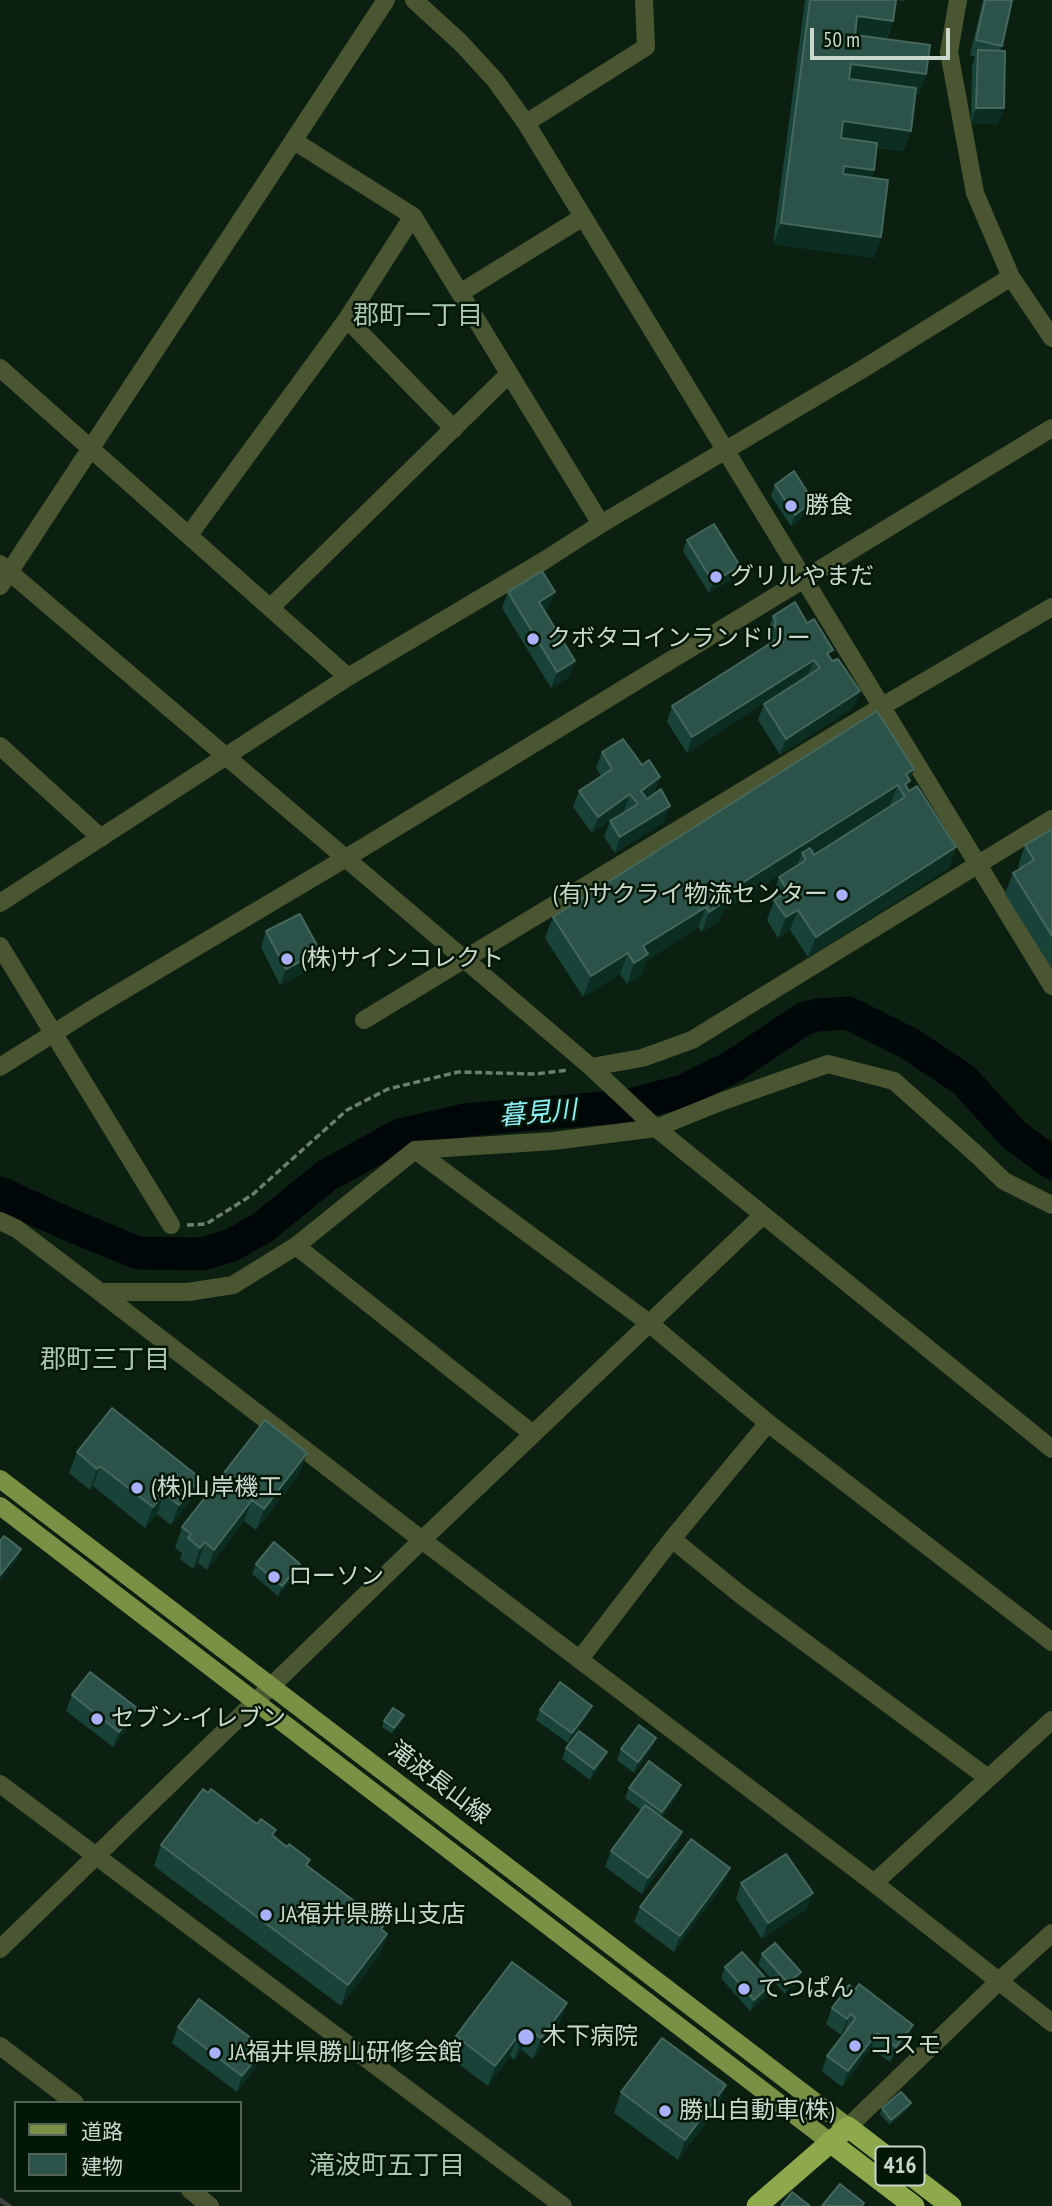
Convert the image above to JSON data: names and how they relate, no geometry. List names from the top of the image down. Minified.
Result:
{"streets":{"highway":["416"],"main road":["滝波長山線"]},"crossings":[["滝波長山線","416"]],"districts":["郡町一丁目","郡町三丁目","滝波町五丁目"],"water":["暮見川"],"places":["勝食","グリルやまだ","クボタコインランドリー","(有)サクライ物流センター","(株)サインコレクト","(株)山岸機工","ローソン","セブン-イレブン","JA福井県勝山支店","てつぱん","木下病院","コスモ","JA福井県勝山研修会館","勝山自動車(株)"],"legend":["道路","建物"],"scale_bar":"50 m"}
